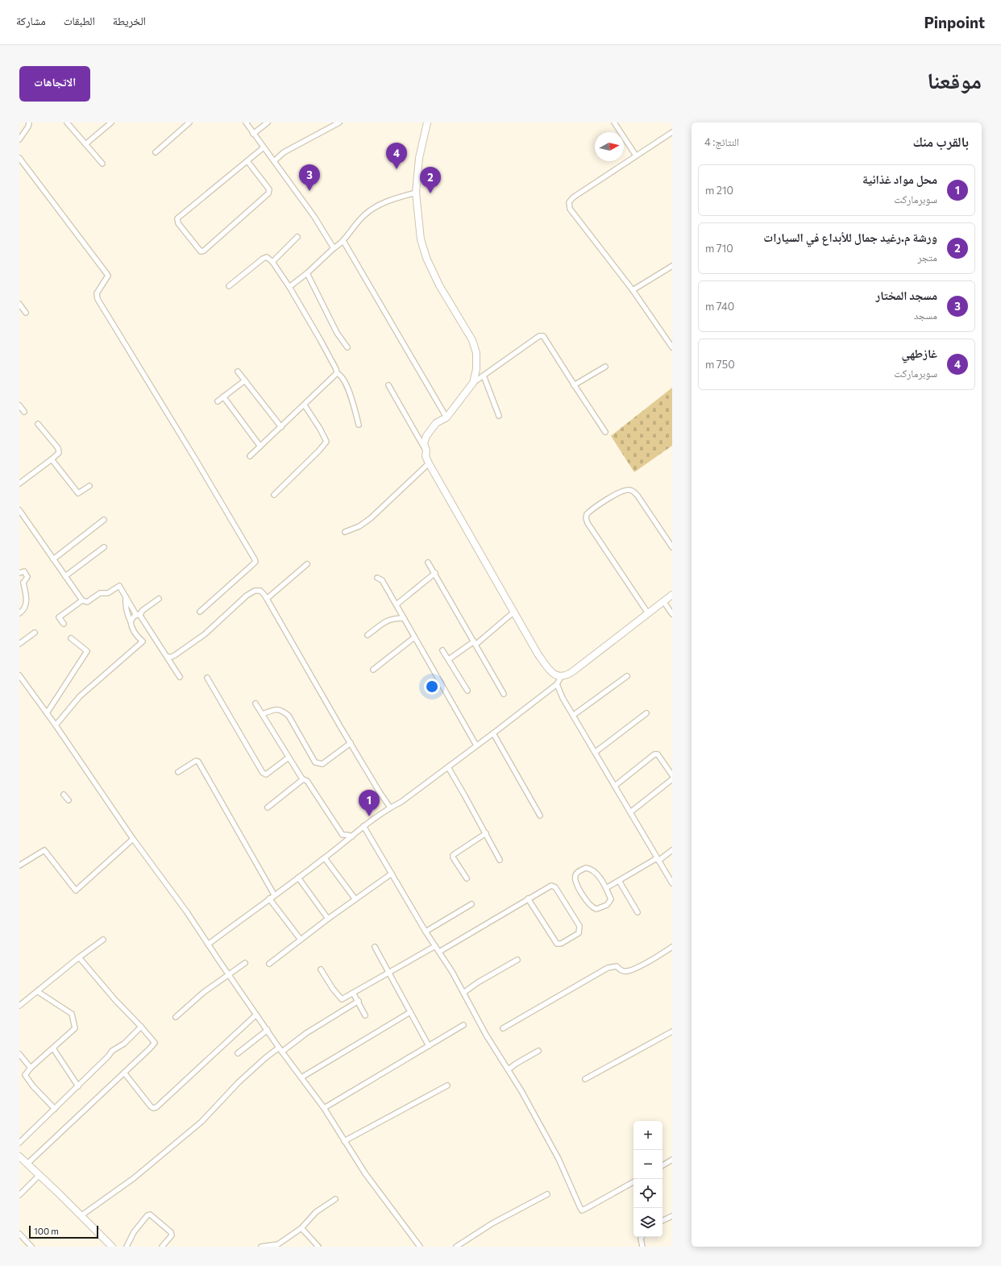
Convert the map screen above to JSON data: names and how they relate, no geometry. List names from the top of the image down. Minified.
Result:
{"scale_bar":"100 m","north":"right","page":{"header":"Pinpoint","nav":["الخريطة","الطبقات","مشاركة"],"title":"موقعنا","buttons":"الاتجاهات","heading":["بالقرب منك","النتائج: 4"],"pins":["4","3","2","1"],"list":[{"mark":"1","name":"محل مواد غذائية","note":"سوبرماركت","value":"210 m"},{"mark":"2","name":"ورشة م.رغيد جمال للأبداع في السيارات","note":"متجر","value":"710 m"},{"mark":"3","name":"مسجد المختار","note":"مسجد","value":"740 m"},{"mark":"4","name":"غازطهي","note":"سوبرماركت","value":"750 m"}],"map_buttons":["+","−"],"scale":"100 m"}}
